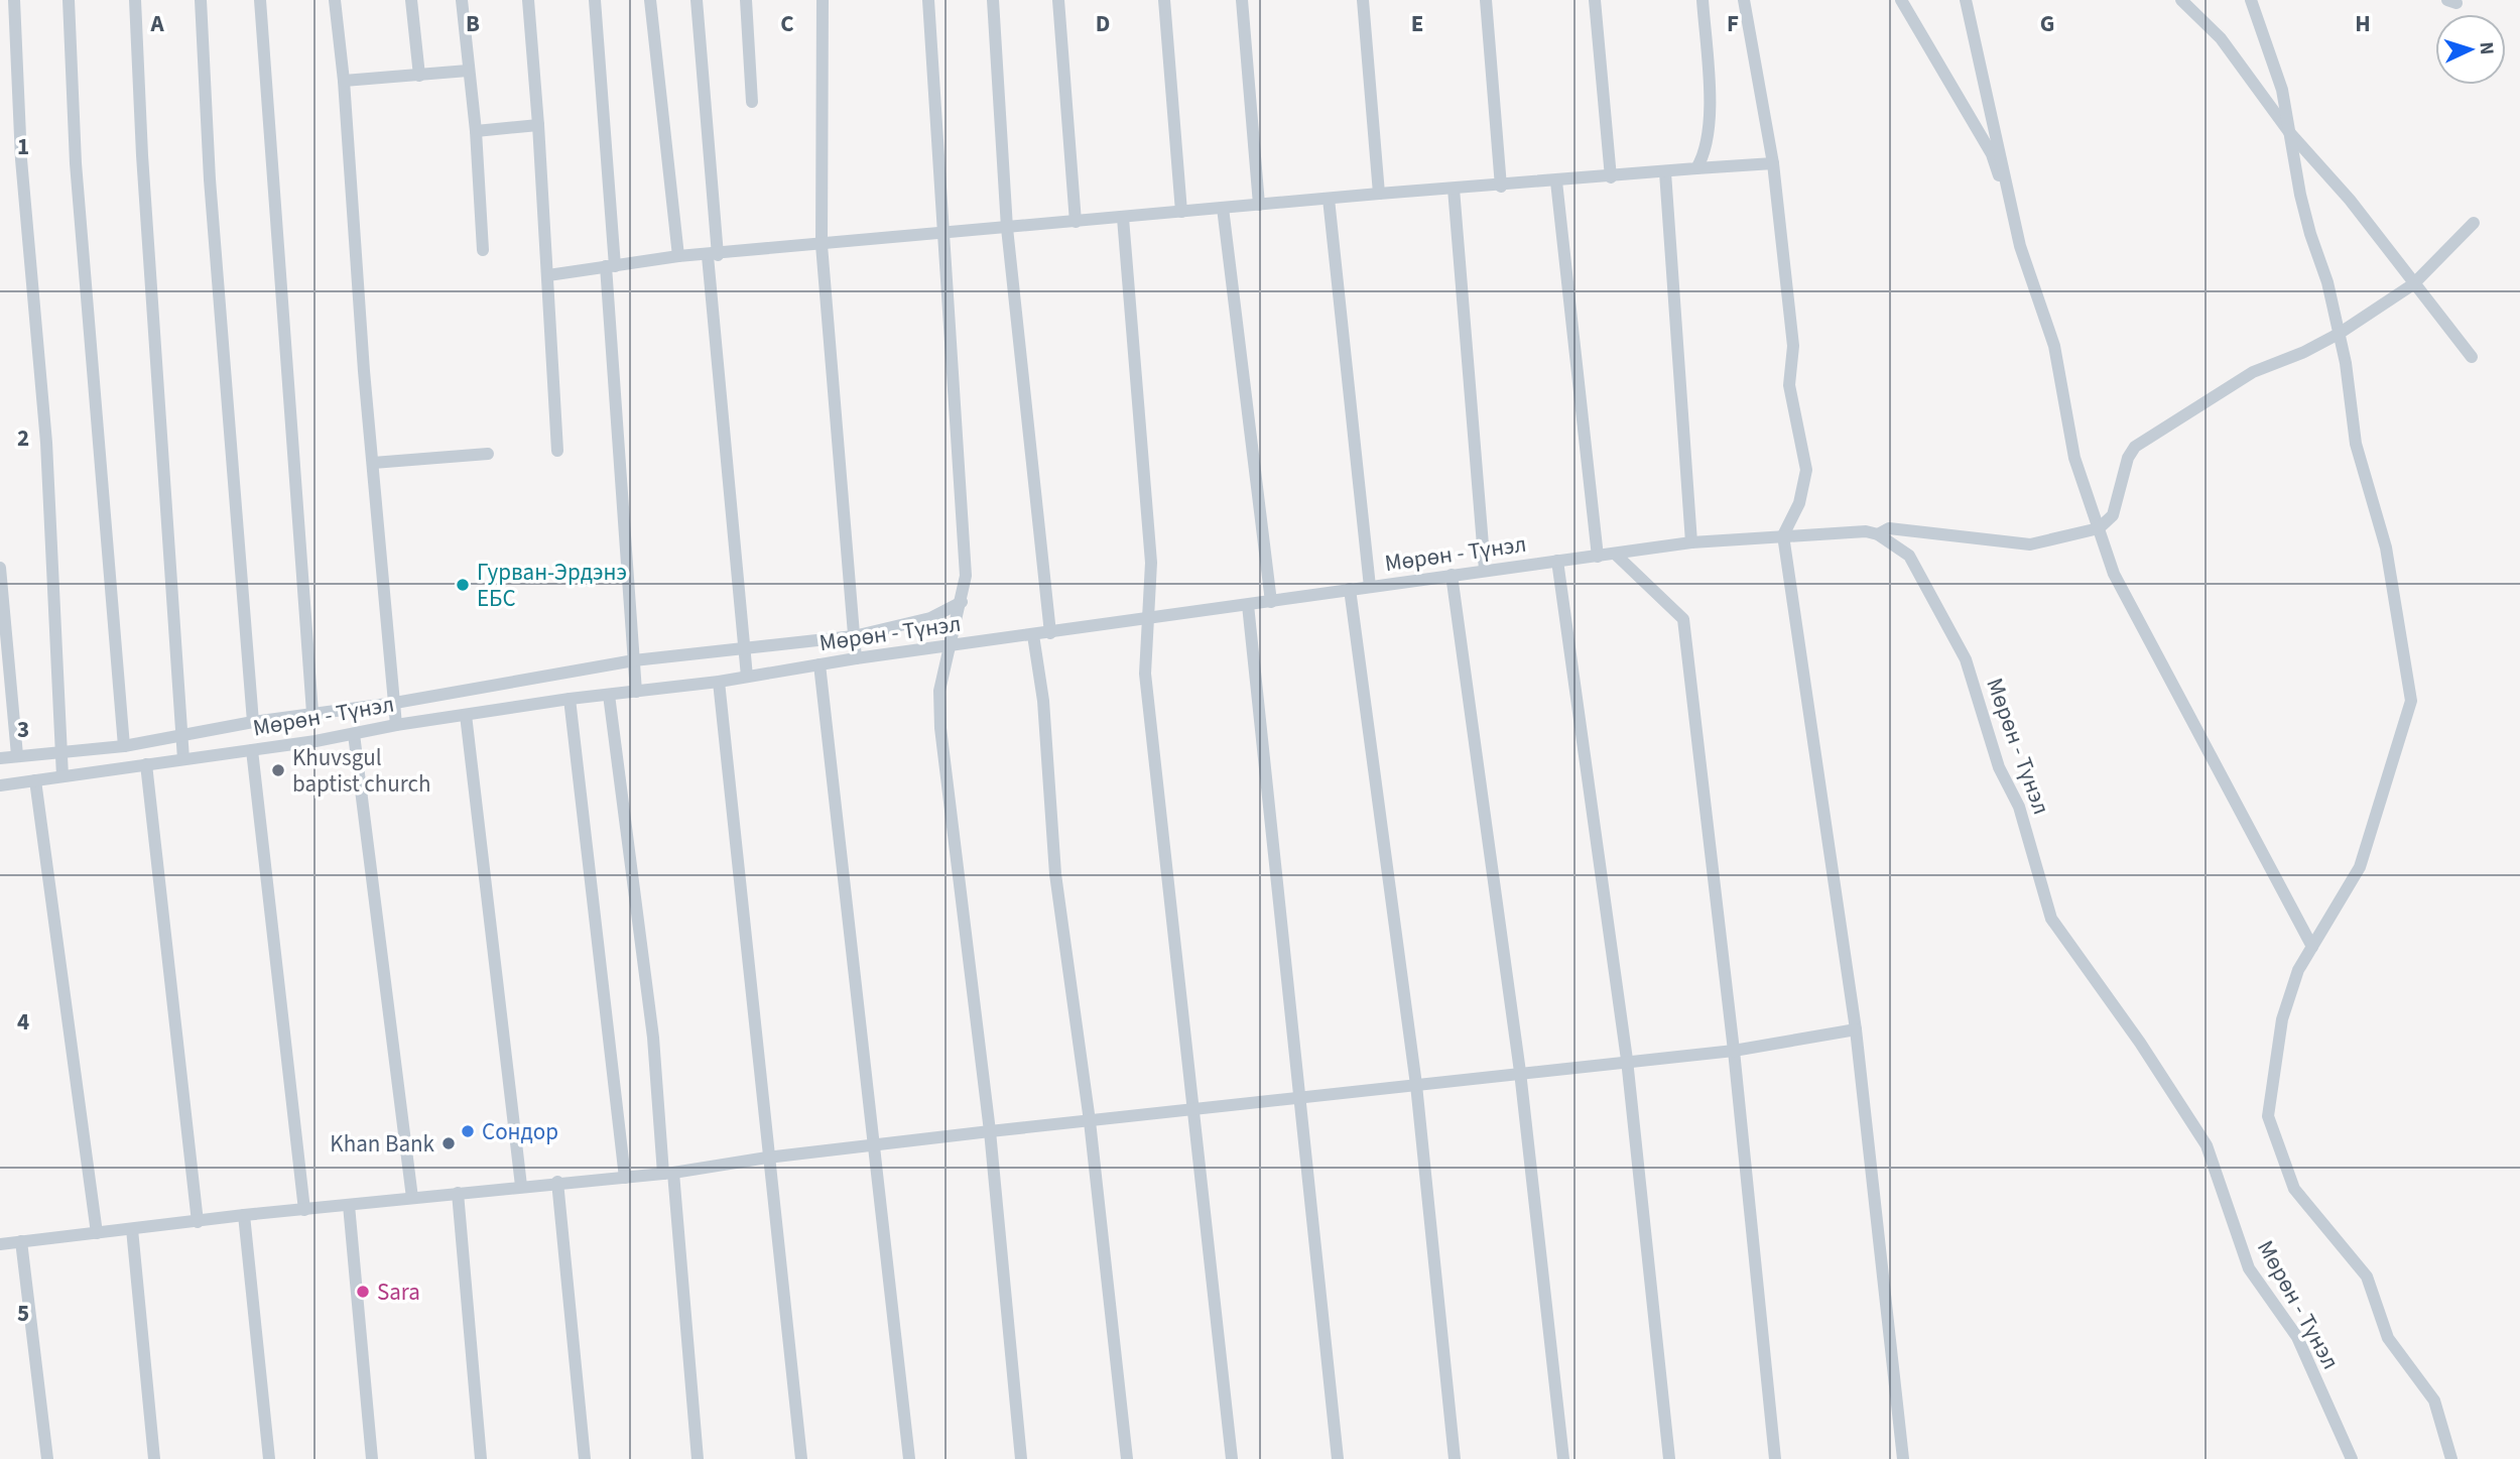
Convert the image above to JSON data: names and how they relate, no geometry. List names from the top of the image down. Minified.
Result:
{"streets":{"street":["Мөрөн - Түнэл"]},"places":["Гурван-Эрдэнэ ЕБС","Khuvsgul baptist church","Сондор","Khan Bank","Sara"],"north":"right","grid":{"columns":["A","B","C","D","E","F","G","H"],"rows":["1","2","3","4","5"]}}
